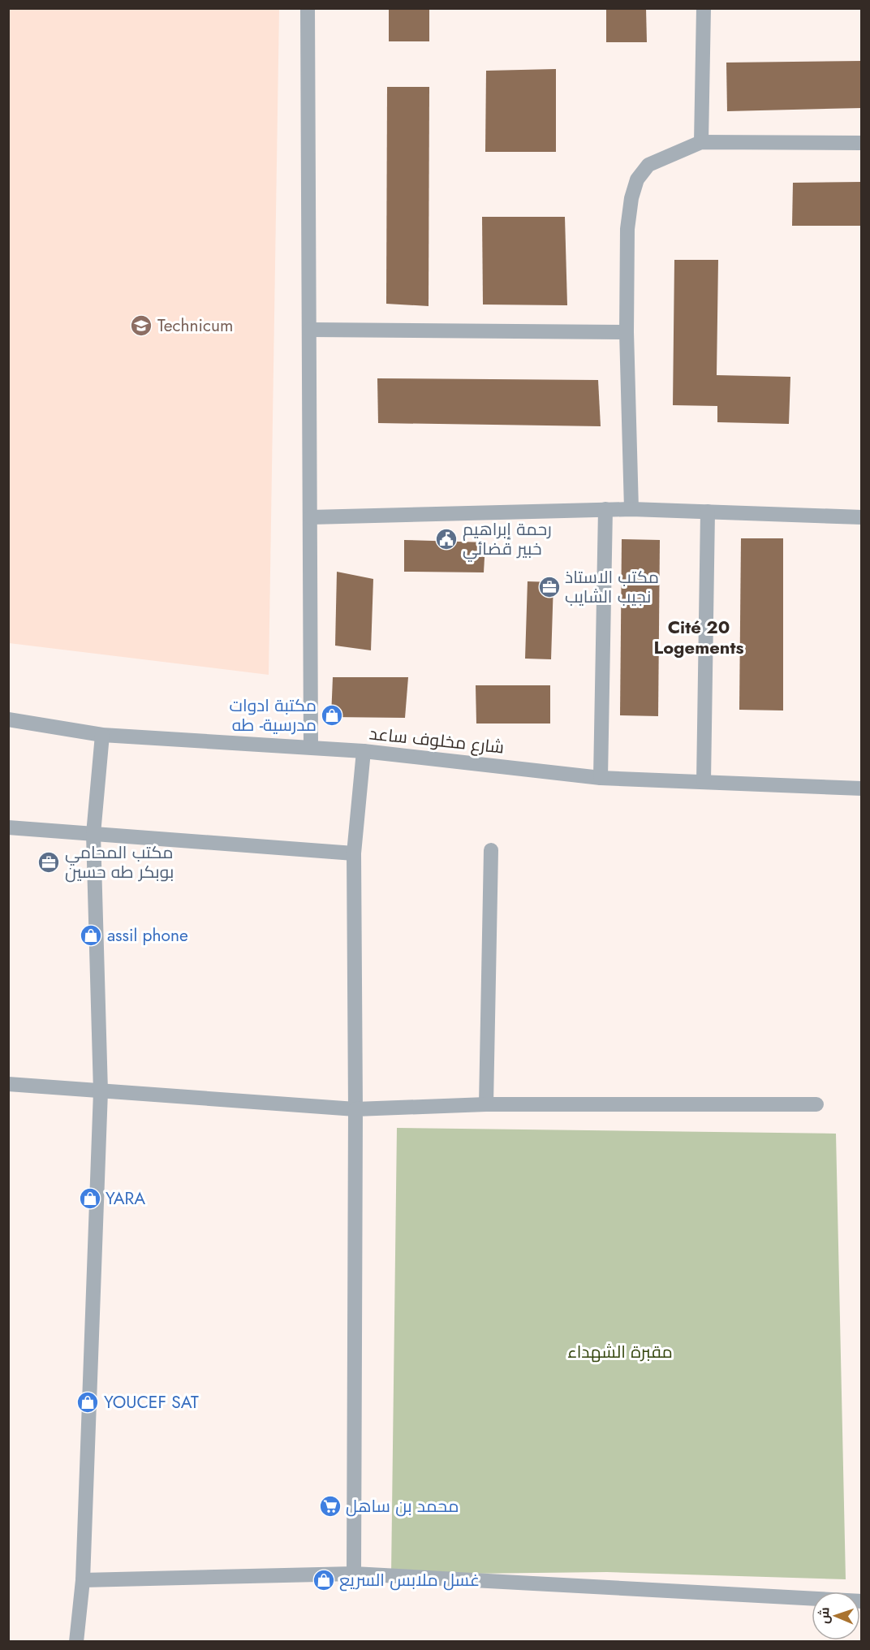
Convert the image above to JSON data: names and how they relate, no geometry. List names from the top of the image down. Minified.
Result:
{"streets":{"street":["شارع مخلوف ساعد"]},"districts":["Cité 20 Logements"],"parks":["مقبرة الشهداء"],"places":{"school or university":["Technicum"],"public building":["رحمة إبراهيم خبير قضائي"],"office":["مكتب الاستاذ نجيب الشايب","مكتب المحامي بوبكر طه حسين"],"shop":["مكتبة ادوات مدرسية- طه","assil phone","YARA","YOUCEF SAT","غسل ملابس السريع"],"supermarket":["محمد بن ساهل"]},"north":"left"}
